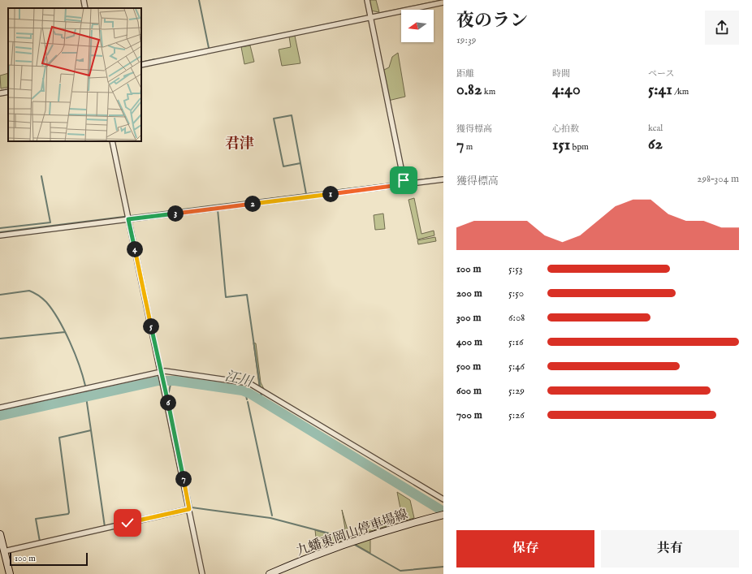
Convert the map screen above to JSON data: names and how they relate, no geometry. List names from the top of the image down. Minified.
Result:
{"streets":{"main road":["九蟠東岡山停車場線"]},"districts":["君津"],"water":["江川"],"scale_bar":"100 m","north":"left","page":{"heading":["夜のラン","19:39"],"stats":[["距離","0.82 km"],["時間","4:40"],["ペース","5:41 /km"],["獲得標高","7 m"],["心拍数","151 bpm"],["kcal","62"]],"chart":["獲得標高","298–304 m"],"pins":["1","2","3","4","5","6","7"],"list":[{"name":"100 m","note":"5:53"},{"name":"200 m","note":"5:50"},{"name":"300 m","note":"6:08"},{"name":"400 m","note":"5:16"},{"name":"500 m","note":"5:46"},{"name":"600 m","note":"5:29"},{"name":"700 m","note":"5:26"}],"buttons":["保存","共有"],"scale":"100 m"}}
